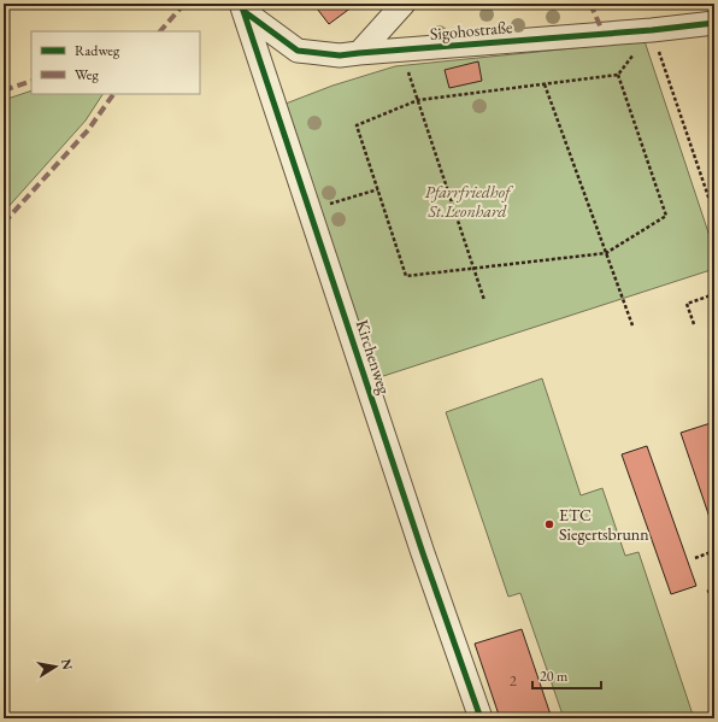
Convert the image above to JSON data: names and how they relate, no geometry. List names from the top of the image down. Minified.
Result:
{"streets":{"street":["Sigohostraße","Kirchenweg"]},"crossings":[["Sigohostraße","Kirchenweg"]],"parks":["Pfarrfriedhof St.Leonhard"],"places":["ETC Siegertsbrunn"],"house_numbers":["2"],"legend":["Radweg","Weg"],"scale_bar":"20 m","north":"right"}
